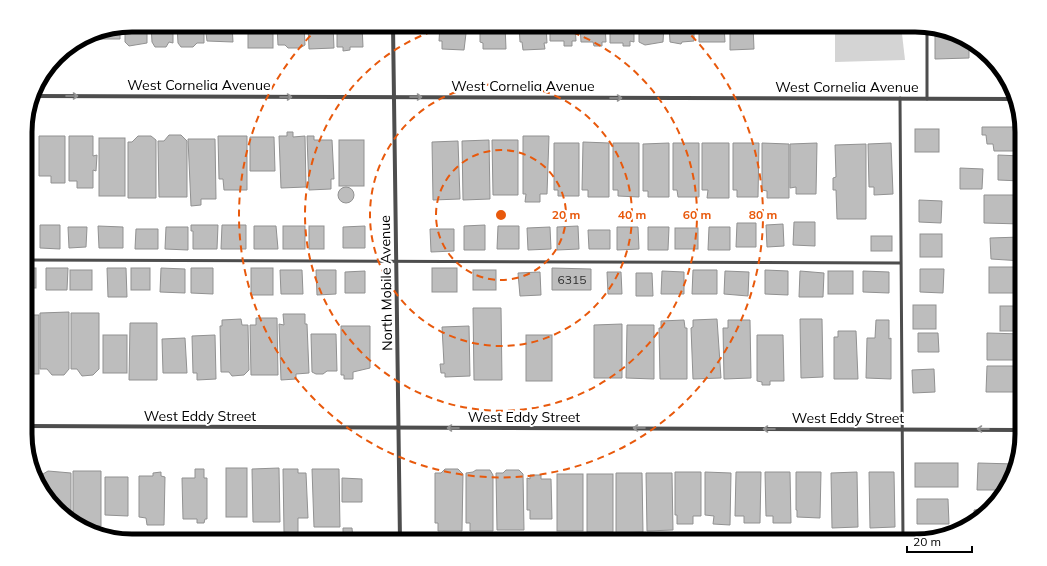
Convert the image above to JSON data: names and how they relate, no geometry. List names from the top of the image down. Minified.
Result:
{"streets":{"street":["West Cornelia Avenue","North Mobile Avenue","West Eddy Street"]},"crossings":[["West Cornelia Avenue","North Mobile Avenue"],["North Mobile Avenue","West Eddy Street"]],"one_way":["West Cornelia Avenue","West Eddy Street"],"house_numbers":["6315"],"scale_bar":"20 m","rings":["20 m","40 m","60 m","80 m"]}
